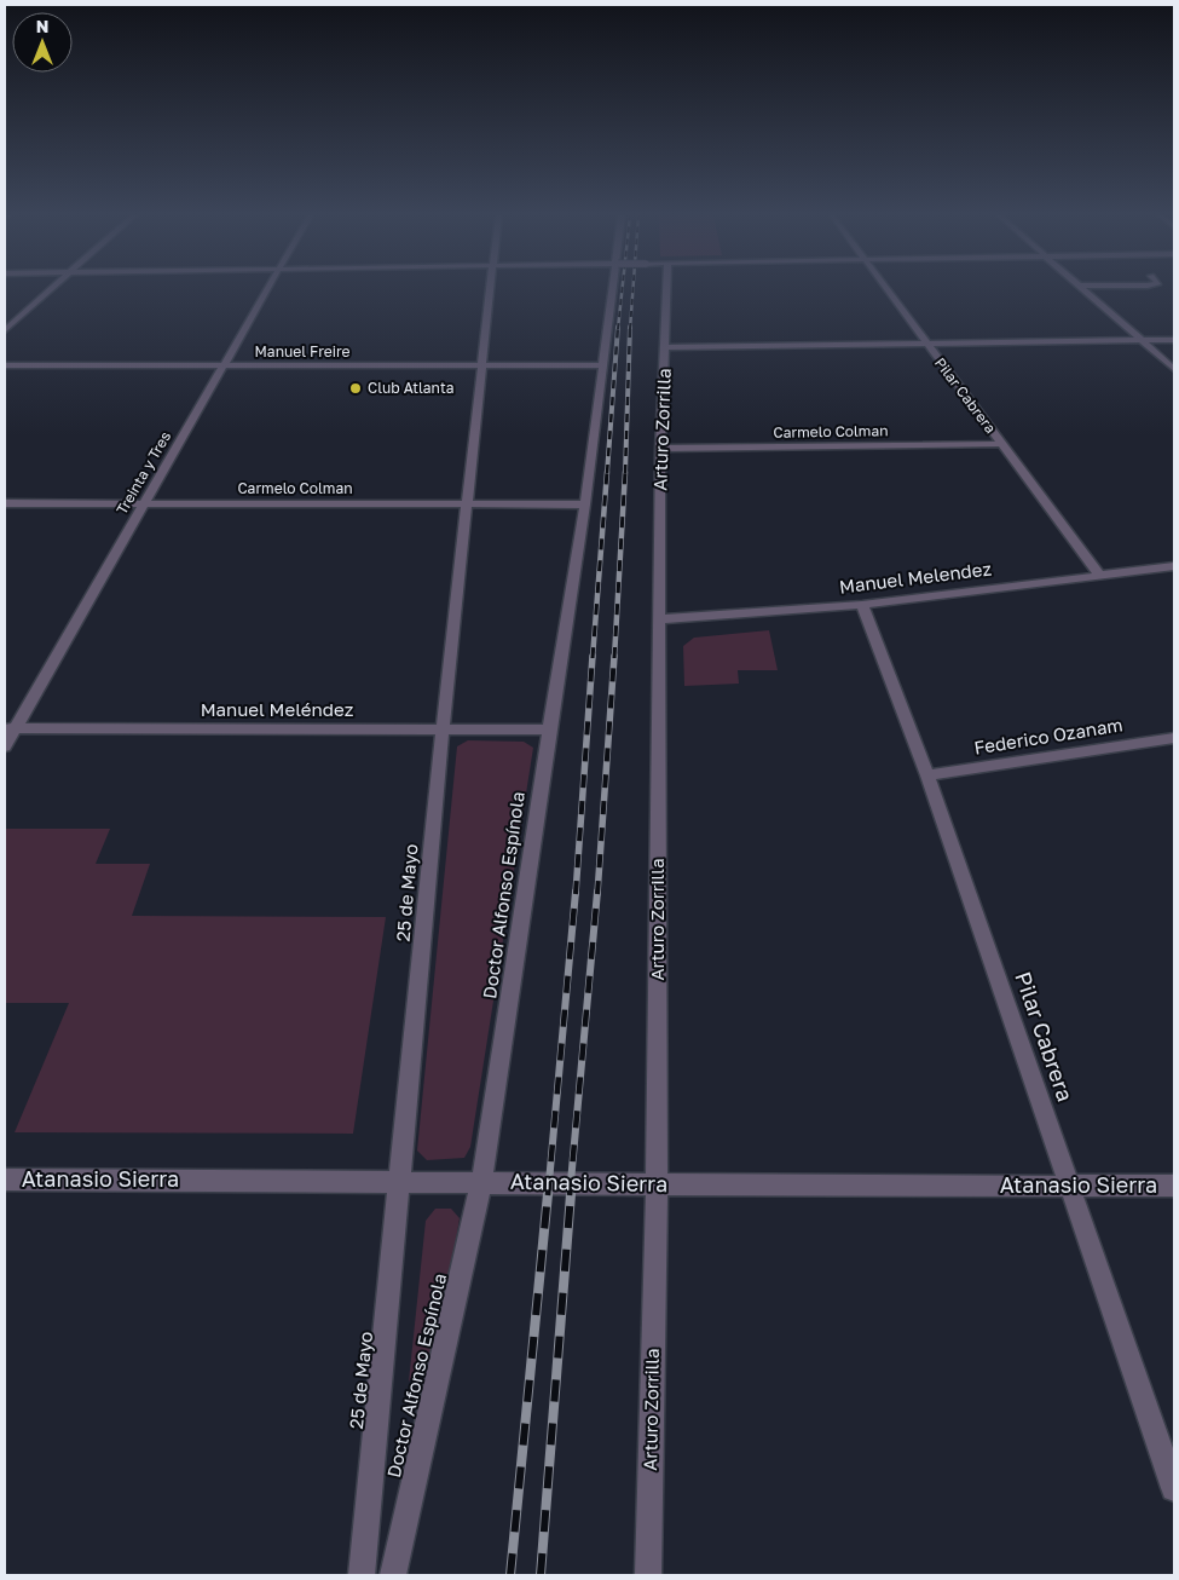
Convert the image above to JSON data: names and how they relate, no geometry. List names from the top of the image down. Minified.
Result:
{"streets":{"street":["Manuel Freire","Pilar Cabrera","Arturo Zorrilla","Carmelo Colman","Treinta y Tres","Manuel Melendez","Manuel Meléndez","Federico Ozanam","25 de Mayo","Doctor Alfonso Espínola","Atanasio Sierra"]},"crossings":[["Manuel Freire","Treinta y Tres"],["Manuel Freire","25 de Mayo"],["Manuel Freire","Doctor Alfonso Espínola"],["Pilar Cabrera","Carmelo Colman"],["Pilar Cabrera","Manuel Melendez"],["Pilar Cabrera","Federico Ozanam"],["Pilar Cabrera","Atanasio Sierra"],["Arturo Zorrilla","Carmelo Colman"],["Arturo Zorrilla","Manuel Melendez"],["Arturo Zorrilla","Atanasio Sierra"],["Carmelo Colman","Treinta y Tres"],["Carmelo Colman","25 de Mayo"],["Carmelo Colman","Doctor Alfonso Espínola"],["Treinta y Tres","Manuel Meléndez"],["Manuel Meléndez","25 de Mayo"],["Manuel Meléndez","Doctor Alfonso Espínola"],["25 de Mayo","Atanasio Sierra"],["Doctor Alfonso Espínola","Atanasio Sierra"]],"places":["Club Atlanta"],"north":"top"}
